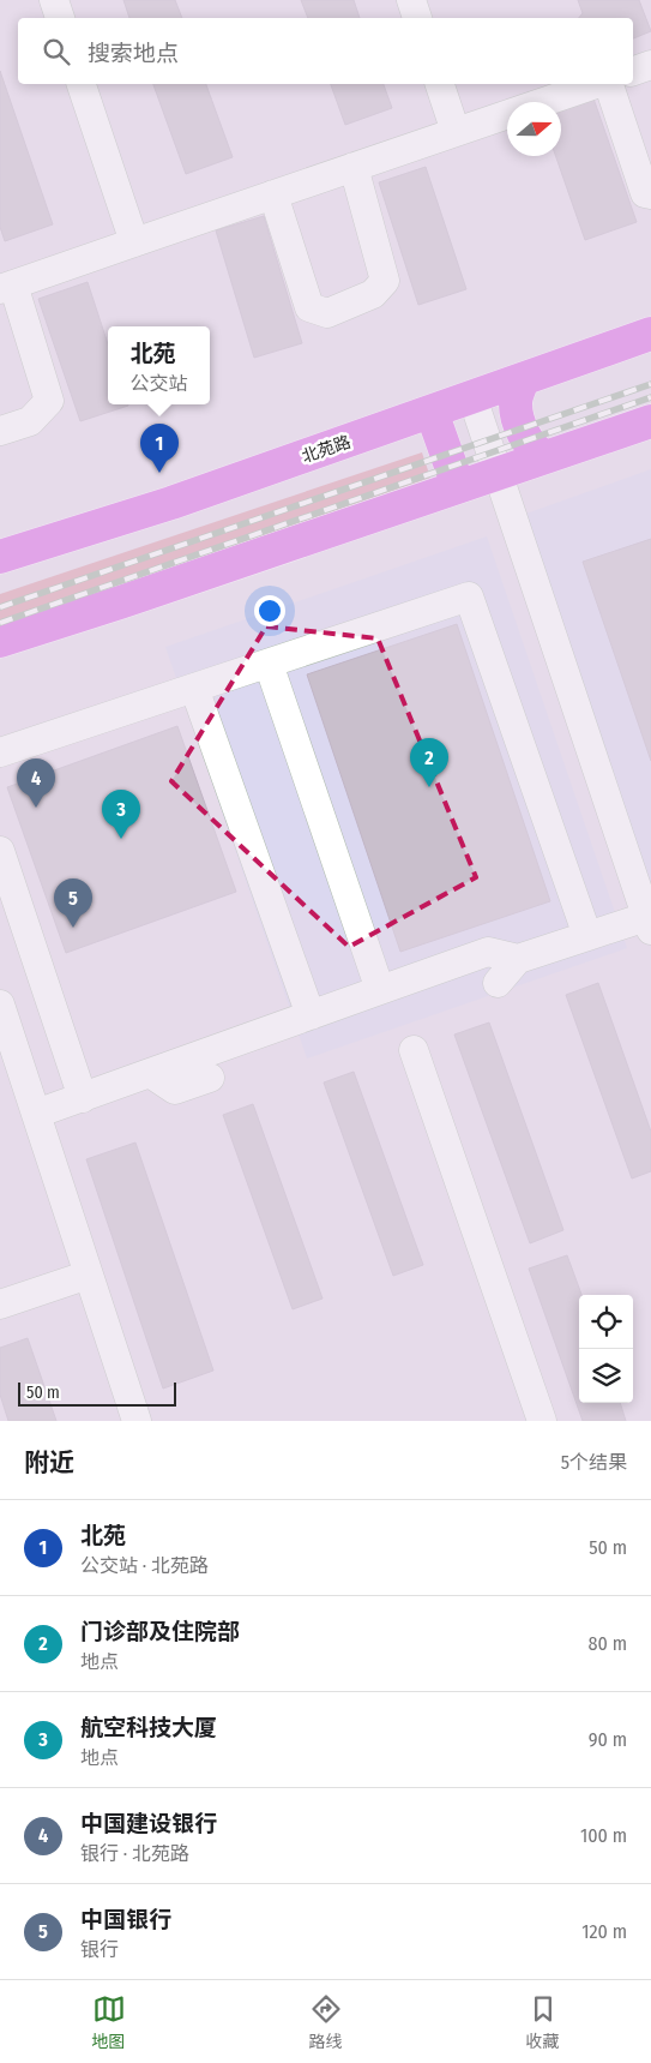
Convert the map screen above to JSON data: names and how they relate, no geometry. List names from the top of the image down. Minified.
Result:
{"streets":{"main road":["北苑路"]},"scale_bar":"50 m","north":"right","page":{"search":"搜索地点","popup":["北苑","公交站"],"pins":["1","2","4","3","5"],"scale":"50 m","heading":["附近","5个结果"],"list":[{"mark":"1","name":"北苑","note":"公交站 · 北苑路","value":"50 m"},{"mark":"2","name":"门诊部及住院部","note":"地点","value":"80 m"},{"mark":"3","name":"航空科技大厦","note":"地点","value":"90 m"},{"mark":"4","name":"中国建设银行","note":"银行 · 北苑路","value":"100 m"},{"mark":"5","name":"中国银行","note":"银行","value":"120 m"}],"nav":["地图","路线","收藏"]}}
